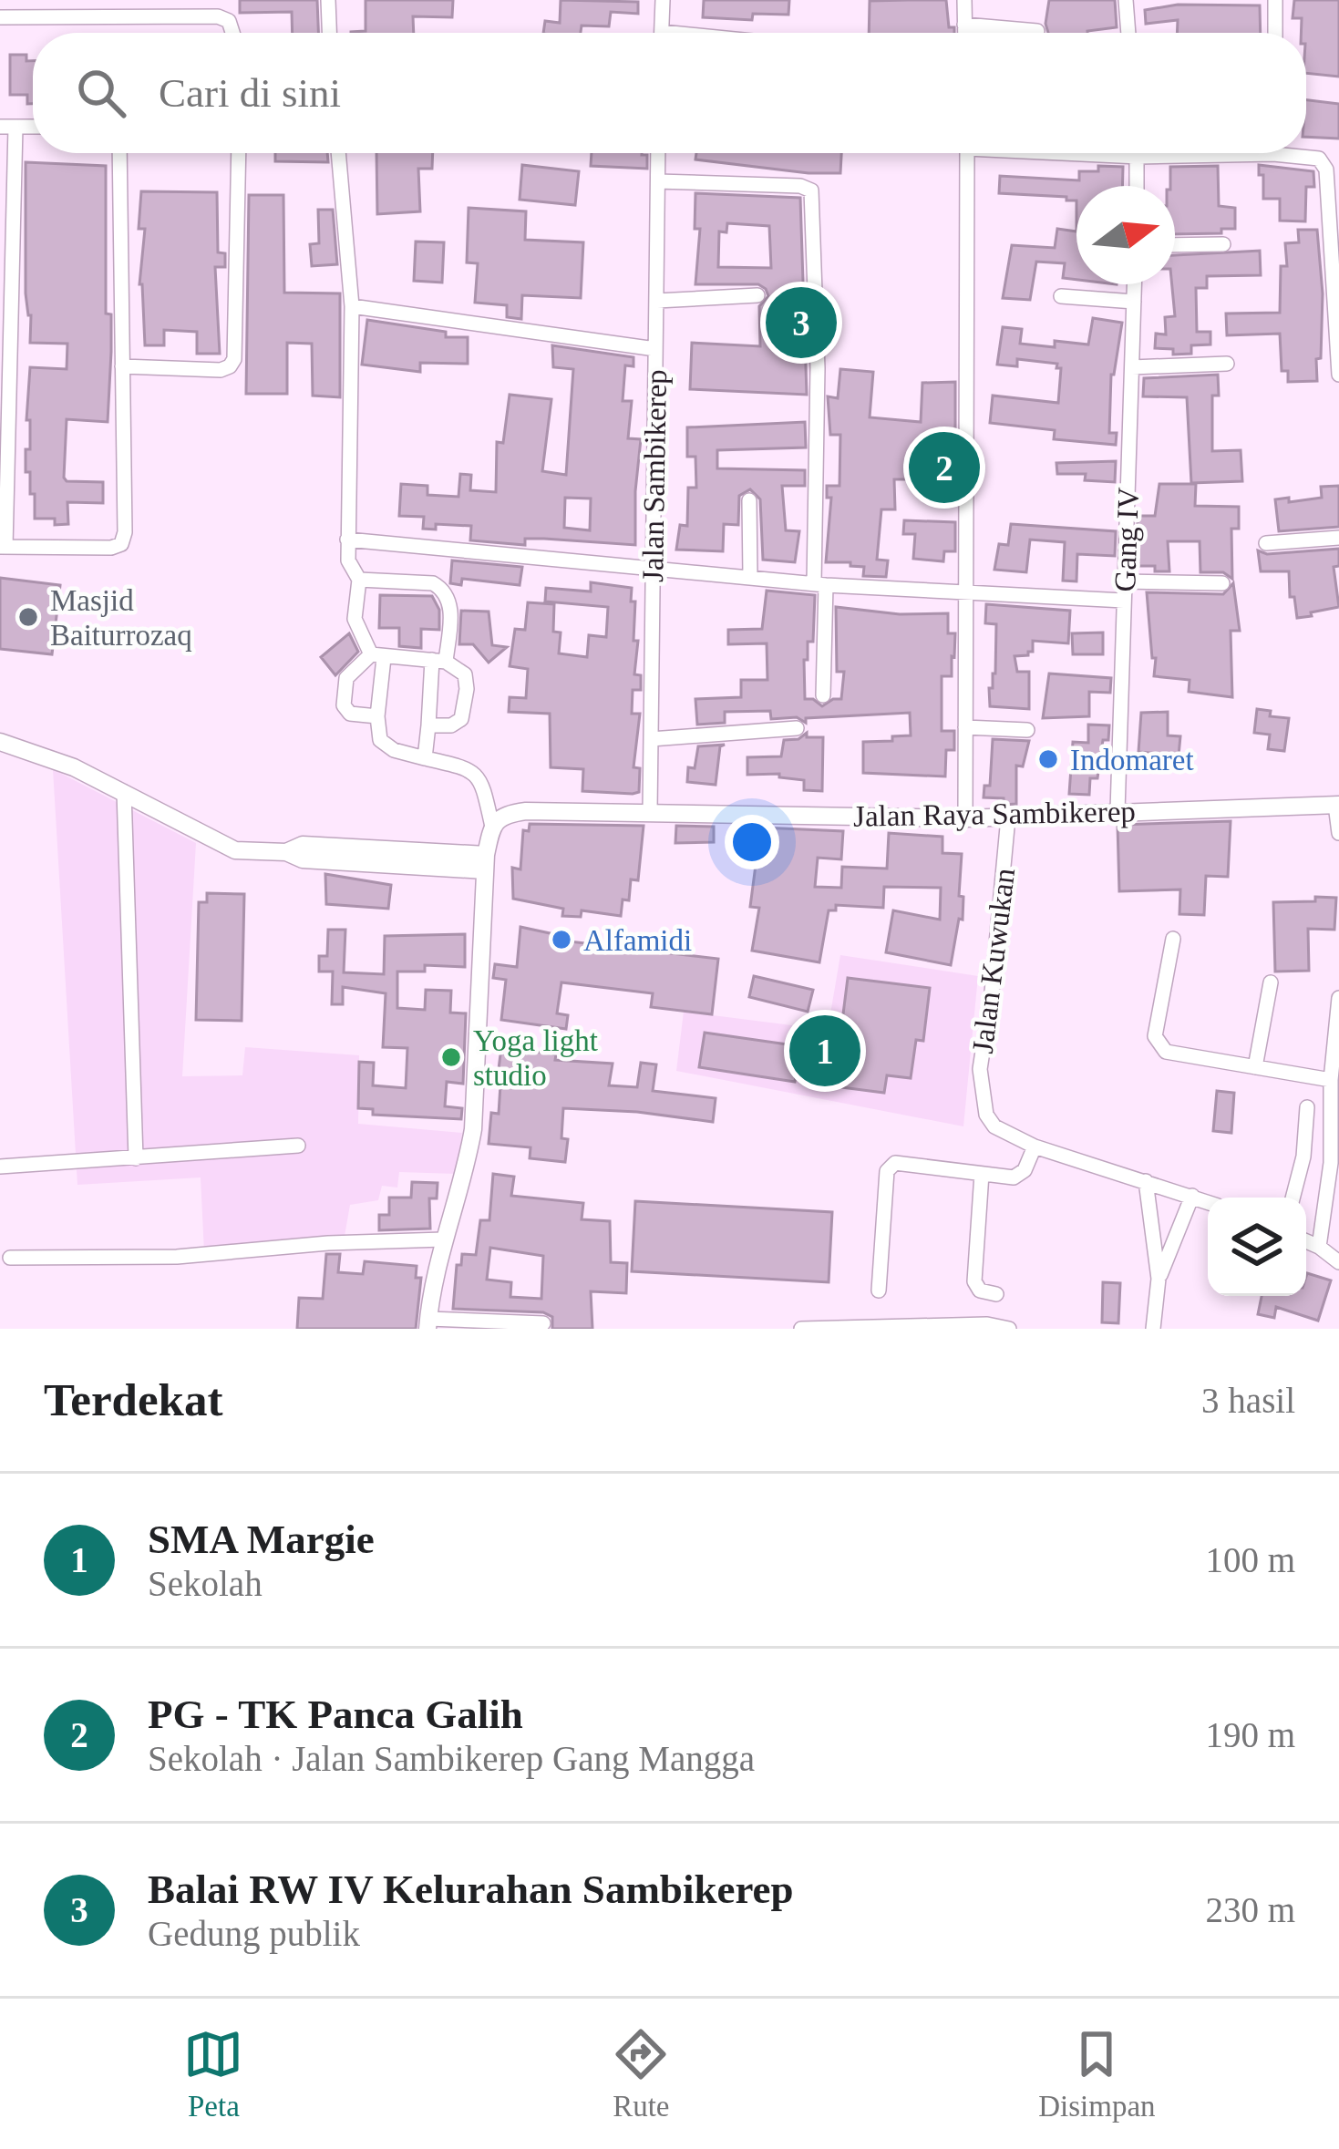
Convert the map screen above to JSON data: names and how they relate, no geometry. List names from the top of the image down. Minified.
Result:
{"streets":{"street":["Jalan Sambikerep","Gang IV","Jalan Raya Sambikerep","Jalan Kuwukan"]},"crossings":[["Jalan Sambikerep","Jalan Raya Sambikerep"],["Gang IV","Jalan Raya Sambikerep"],["Jalan Raya Sambikerep","Jalan Kuwukan"]],"places":["Masjid Baiturrozaq","Indomaret","Alfamidi","Yoga light studio"],"north":"right","page":{"search":"Cari di sini","pins":["3","2","1"],"heading":["Terdekat","3 hasil"],"list":[{"mark":"1","name":"SMA Margie","note":"Sekolah","value":"100 m"},{"mark":"2","name":"PG - TK Panca Galih","note":"Sekolah · Jalan Sambikerep Gang Mangga","value":"190 m"},{"mark":"3","name":"Balai RW IV Kelurahan Sambikerep","note":"Gedung publik","value":"230 m"}],"nav":["Peta","Rute","Disimpan"]}}
